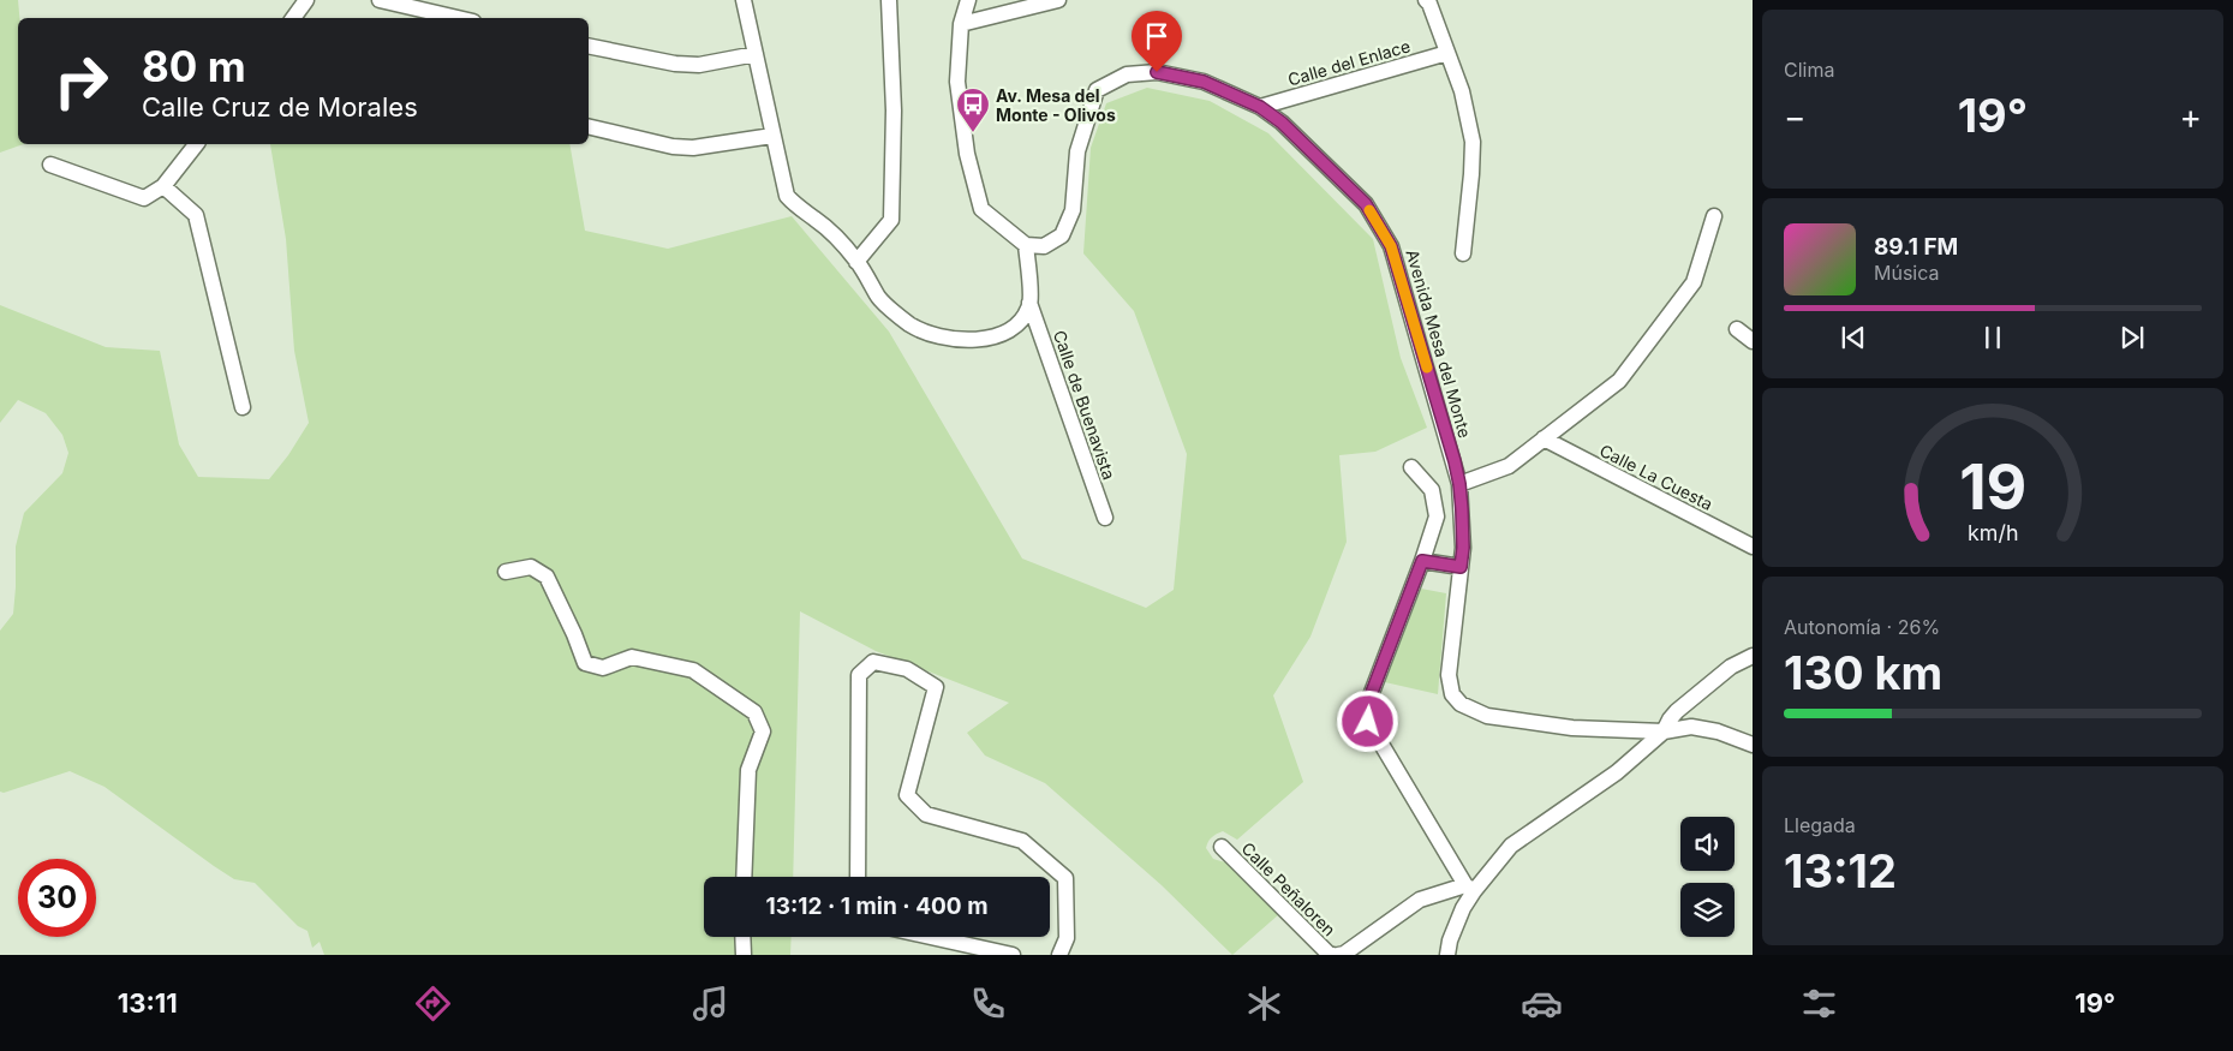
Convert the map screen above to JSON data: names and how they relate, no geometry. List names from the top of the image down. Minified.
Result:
{"streets":{"street":["Calle del Enlace","Avenida Mesa del Monte","Calle de Buenavista","Calle La Cuesta","Calle Peñaloren"]},"crossings":[["Calle del Enlace","Avenida Mesa del Monte"],["Avenida Mesa del Monte","Calle de Buenavista"]],"places":{"bus stop":["Av. Mesa del Monte - Olivos"]},"page":{"tile":["Clima",["Autonomía · 26%","130 km"],["Llegada","13:12"]],"turn":["80 m","Calle Cruz de Morales"],"heat":["−","19°","+"],"song":["89.1 FM","Música"],"limit":"30","trip":"13:12 · 1 min · 400 m","tabs":["13:11","19°"],"gauge":["19","km/h"]}}
